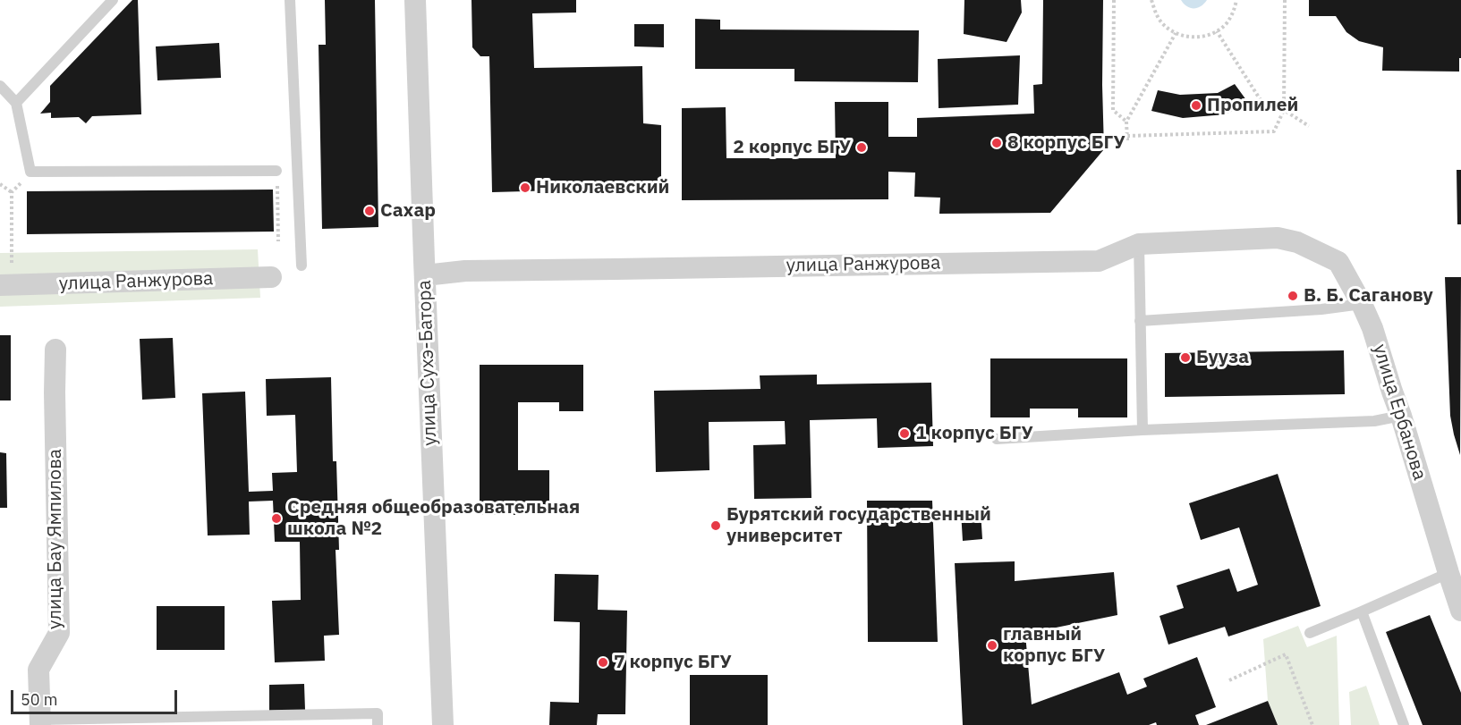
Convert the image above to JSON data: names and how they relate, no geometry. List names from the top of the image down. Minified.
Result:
{"streets":{"street":["улица Ранжурова","улица Сухэ-Батора","улица Ербанова","улица Бау Ямпилова"]},"crossings":[["улица Ранжурова","улица Сухэ-Батора"],["улица Ранжурова","улица Ербанова"]],"places":["Пропилей","8 корпус БГУ","2 корпус БГУ","Николаевский","Caxap","В. Б. Саганову","Бууза","1 корпус БГУ","Средняя общеобразовательная школа №2","Бурятский государственный университет","главный корпус БГУ","7 корпус БГУ"],"scale_bar":"50 m"}
